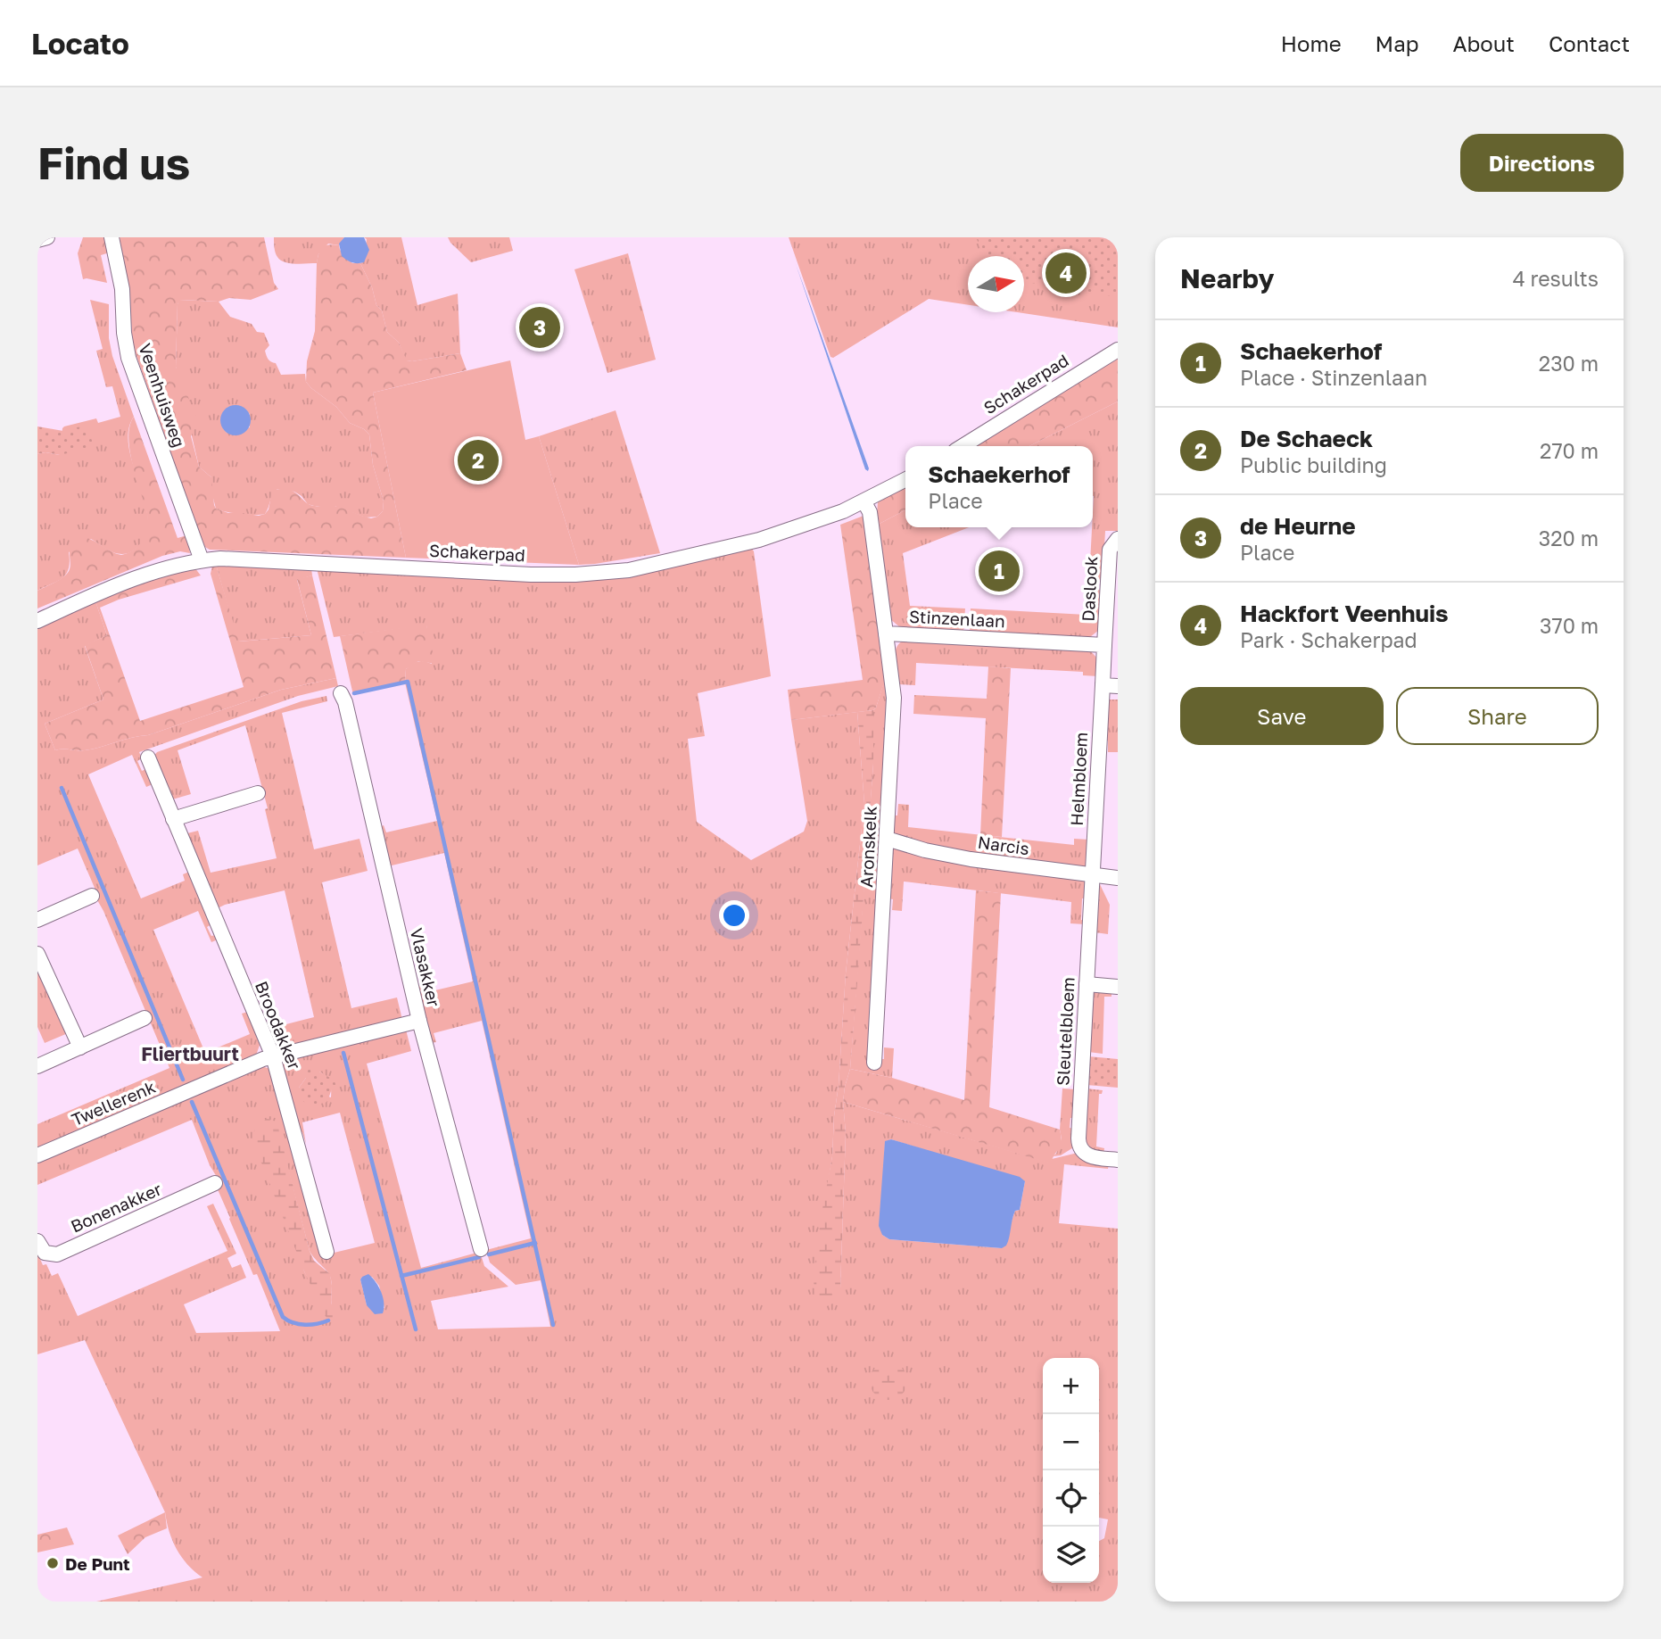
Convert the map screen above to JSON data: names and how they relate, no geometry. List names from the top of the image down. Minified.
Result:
{"streets":{"street":["Schakerpad","Veenhuisweg","Daslook","Stinzenlaan","Helmbloem","Narcis","Aronskelk","Vlasakker","Broodakker","Sleutelbloem","Twellerenk","Bonenakker"]},"crossings":[["Schakerpad","Veenhuisweg"],["Schakerpad","Stinzenlaan"],["Daslook","Stinzenlaan"],["Stinzenlaan","Aronskelk"],["Helmbloem","Narcis"],["Helmbloem","Sleutelbloem"],["Narcis","Aronskelk"],["Narcis","Sleutelbloem"],["Vlasakker","Twellerenk"],["Broodakker","Twellerenk"]],"districts":["Fliertbuurt"],"places":["De Punt"],"north":"right","page":{"header":"Locato","nav":["Home","Map","About","Contact"],"buttons":["Directions",["Save","Share"]],"title":"Find us","heading":["Nearby","4 results"],"pins":["4","3","2","1"],"list":[{"mark":"1","name":"Schaekerhof","note":"Place · Stinzenlaan","value":"230 m"},{"mark":"2","name":"De Schaeck","note":"Public building","value":"270 m"},{"mark":"3","name":"de Heurne","note":"Place","value":"320 m"},{"mark":"4","name":"Hackfort Veenhuis","note":"Park · Schakerpad","value":"370 m"}],"popup":["Schaekerhof","Place"],"map_buttons":["+","−"]}}
